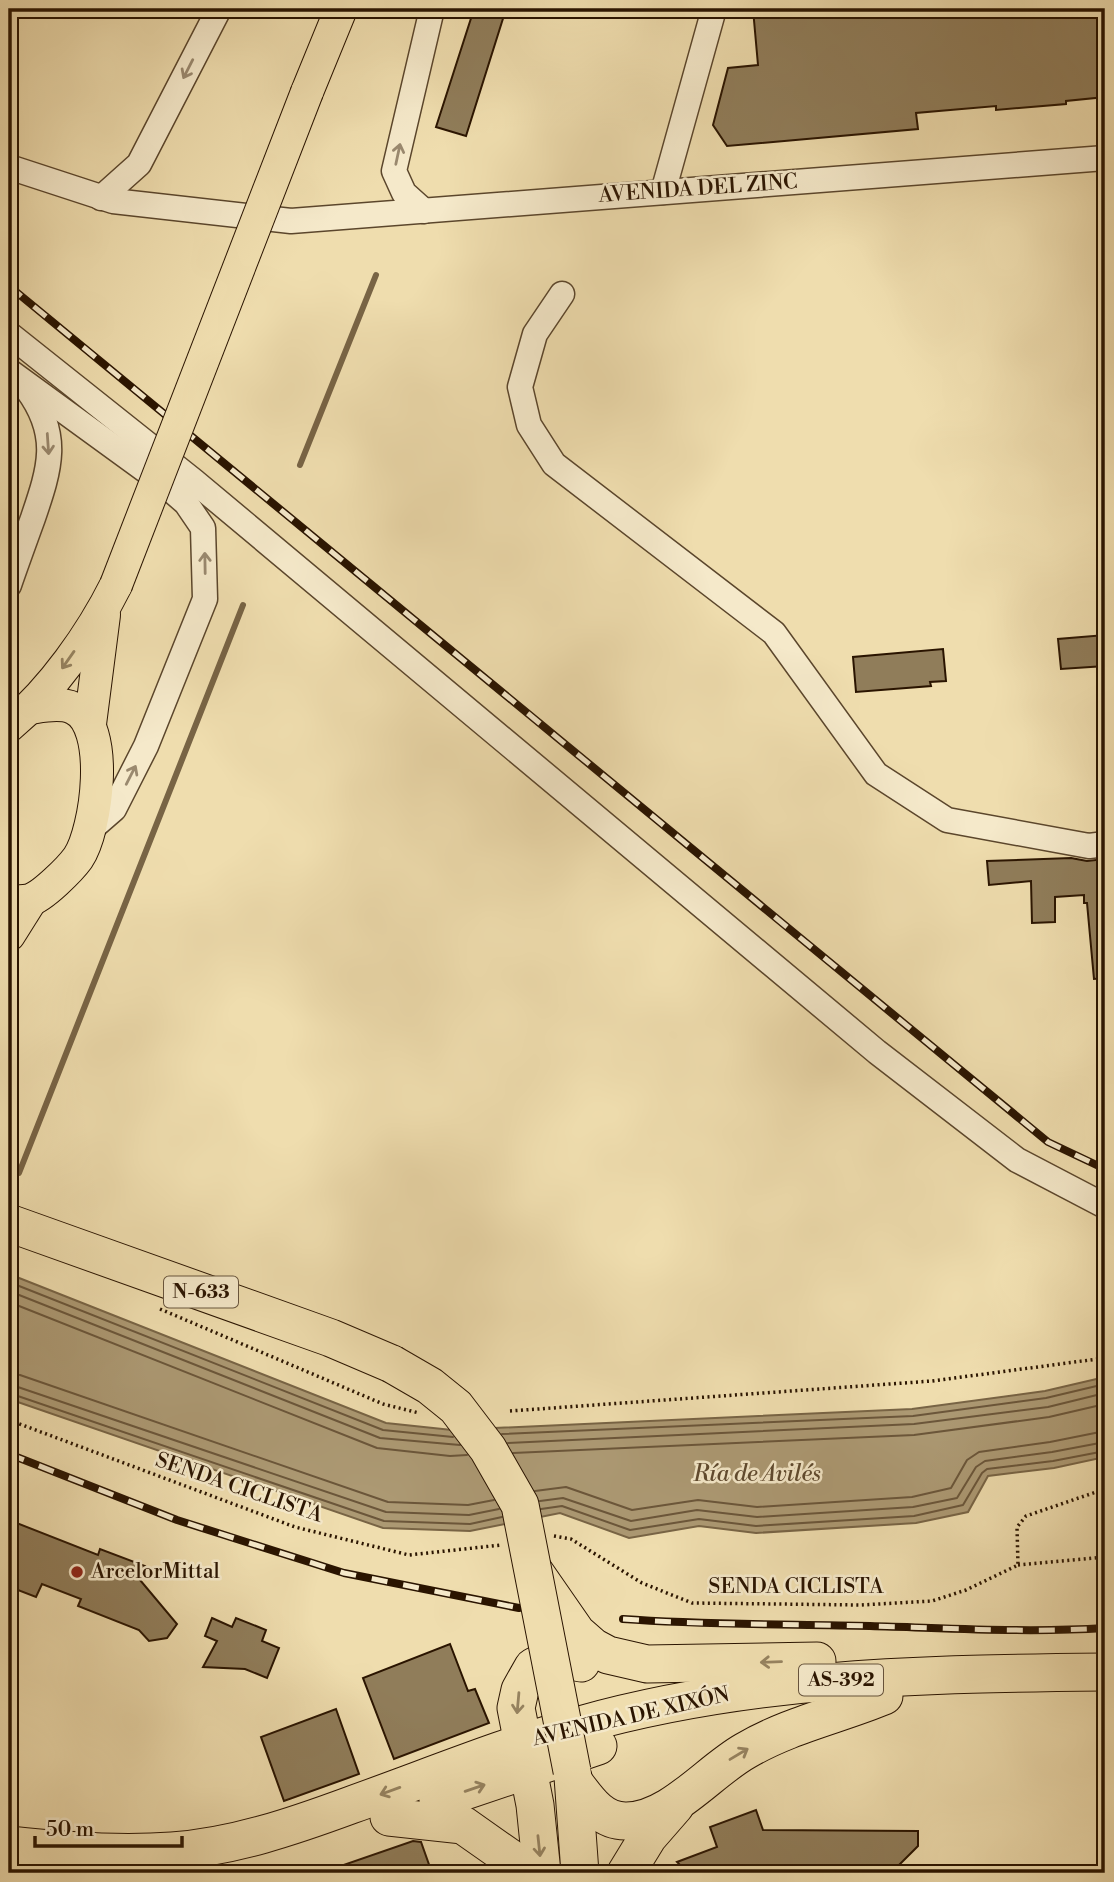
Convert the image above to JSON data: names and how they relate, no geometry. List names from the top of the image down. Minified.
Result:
{"streets":{"highway":["N-633","AS-392","AVENIDA DE XIXÓN"],"street":["AVENIDA DEL ZINC"],"path":["SENDA CICLISTA"]},"water":["Ría de Avilés"],"places":["ArcelorMittal"],"scale_bar":"50 m"}
